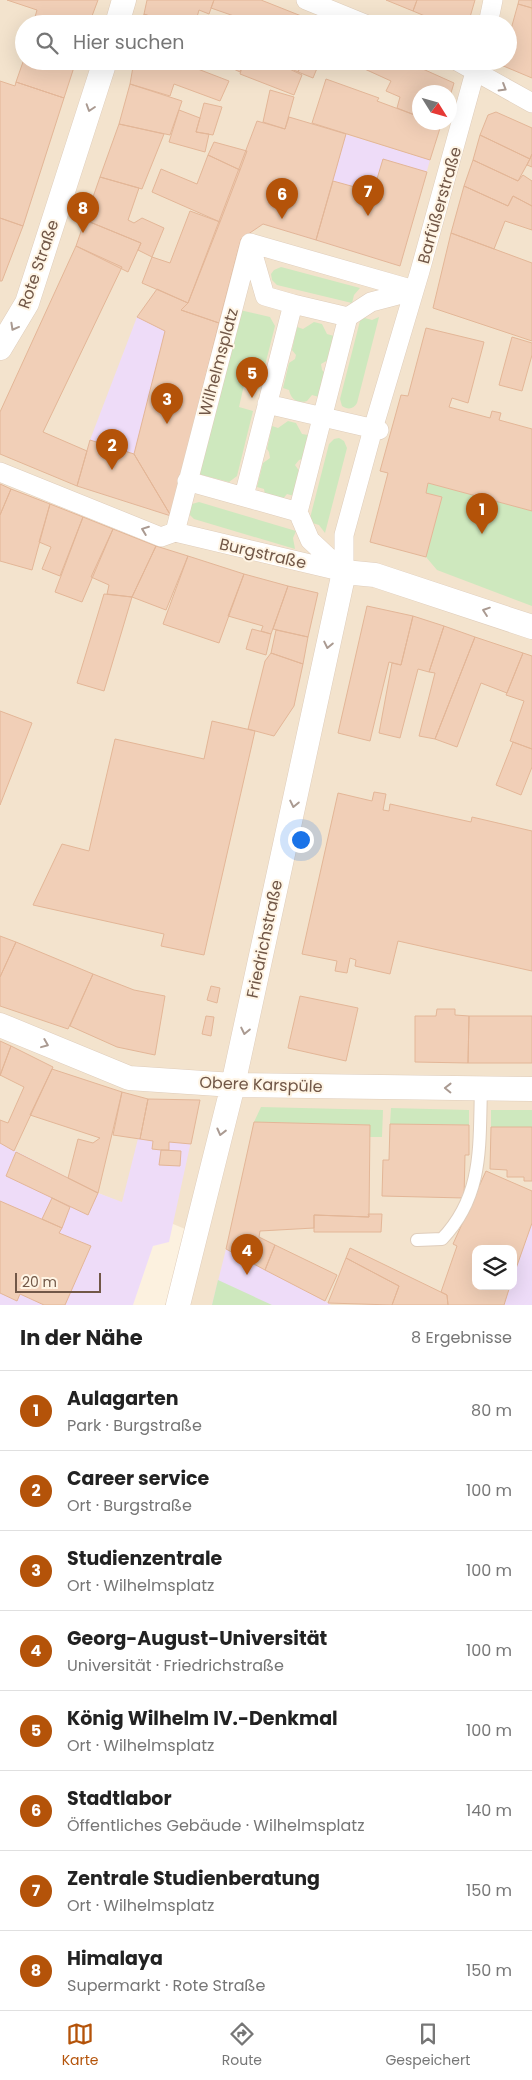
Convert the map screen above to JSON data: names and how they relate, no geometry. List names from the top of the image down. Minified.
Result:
{"streets":{"street":["Barfüßerstraße","Rote Straße","Wilhelmsplatz","Burgstraße","Friedrichstraße","Obere Karspüle"]},"crossings":[["Wilhelmsplatz","Burgstraße"],["Burgstraße","Friedrichstraße"],["Friedrichstraße","Obere Karspüle"]],"one_way":["Rote Straße","Burgstraße","Friedrichstraße"],"scale_bar":"20 m","north":"bottom right","page":{"search":"Hier suchen","pins":["7","6","8","5","3","2","1","4"],"scale":"20 m","heading":["In der Nähe","8 Ergebnisse"],"list":[{"mark":"1","name":"Aulagarten","note":"Park · Burgstraße","value":"80 m"},{"mark":"2","name":"Career service","note":"Ort · Burgstraße","value":"100 m"},{"mark":"3","name":"Studienzentrale","note":"Ort · Wilhelmsplatz","value":"100 m"},{"mark":"4","name":"Georg-August-Universität","note":"Universität · Friedrichstraße","value":"100 m"},{"mark":"5","name":"König Wilhelm IV.-Denkmal","note":"Ort · Wilhelmsplatz","value":"100 m"},{"mark":"6","name":"Stadtlabor","note":"Öffentliches Gebäude · Wilhelmsplatz","value":"140 m"},{"mark":"7","name":"Zentrale Studienberatung","note":"Ort · Wilhelmsplatz","value":"150 m"},{"mark":"8","name":"Himalaya","note":"Supermarkt · Rote Straße","value":"150 m"}],"nav":["Karte","Route","Gespeichert"]}}
